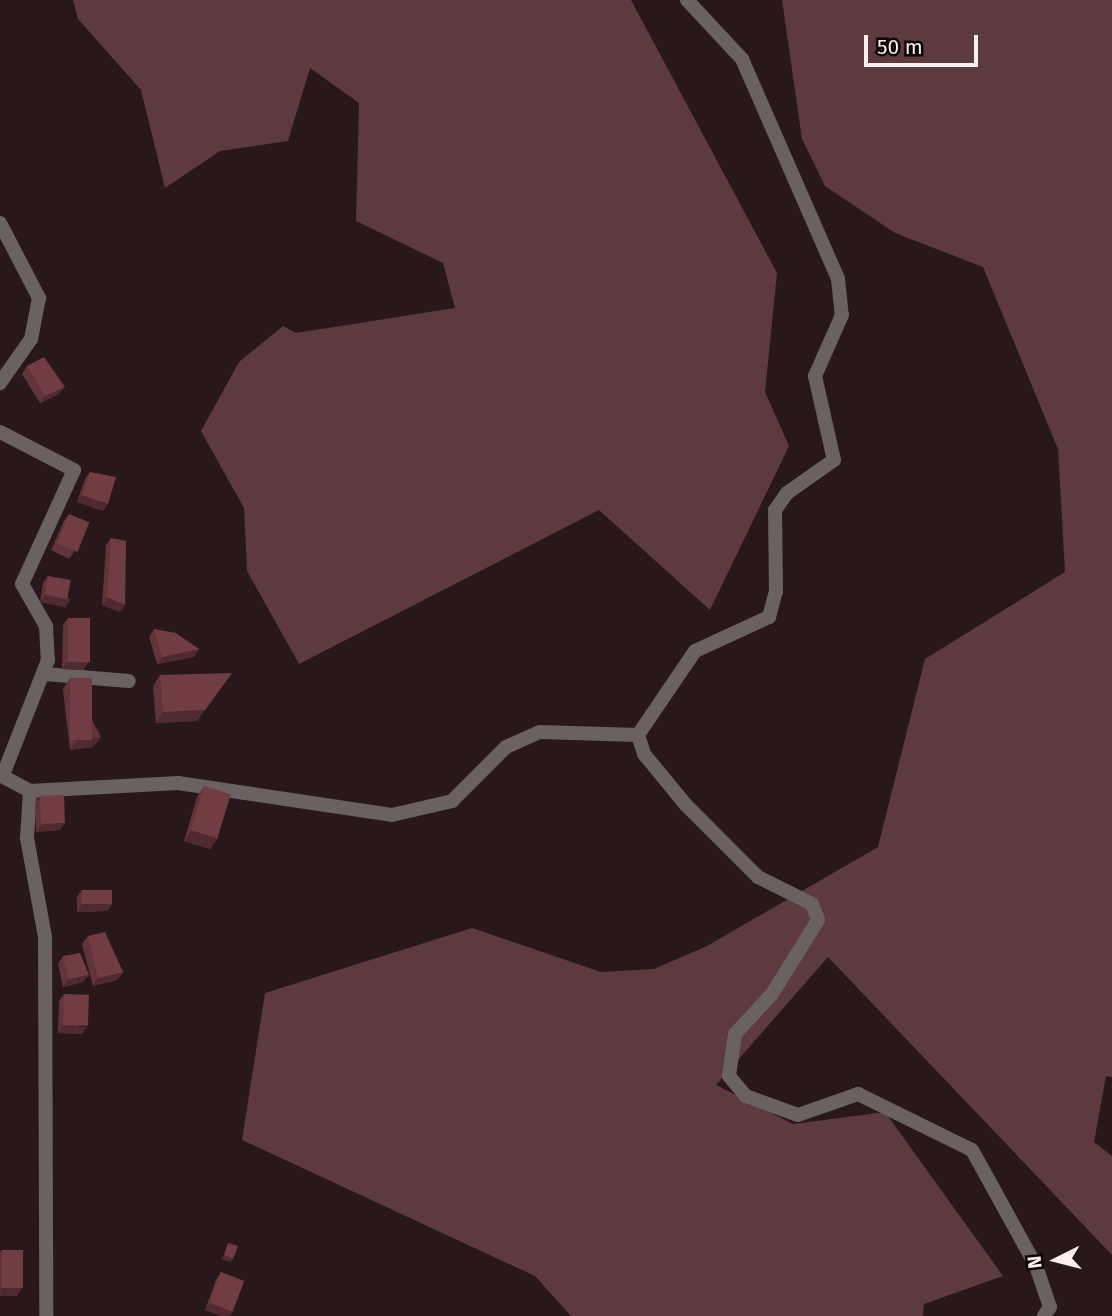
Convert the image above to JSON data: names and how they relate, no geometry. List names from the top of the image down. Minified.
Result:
{"scale_bar":"50 m","north":"left"}
